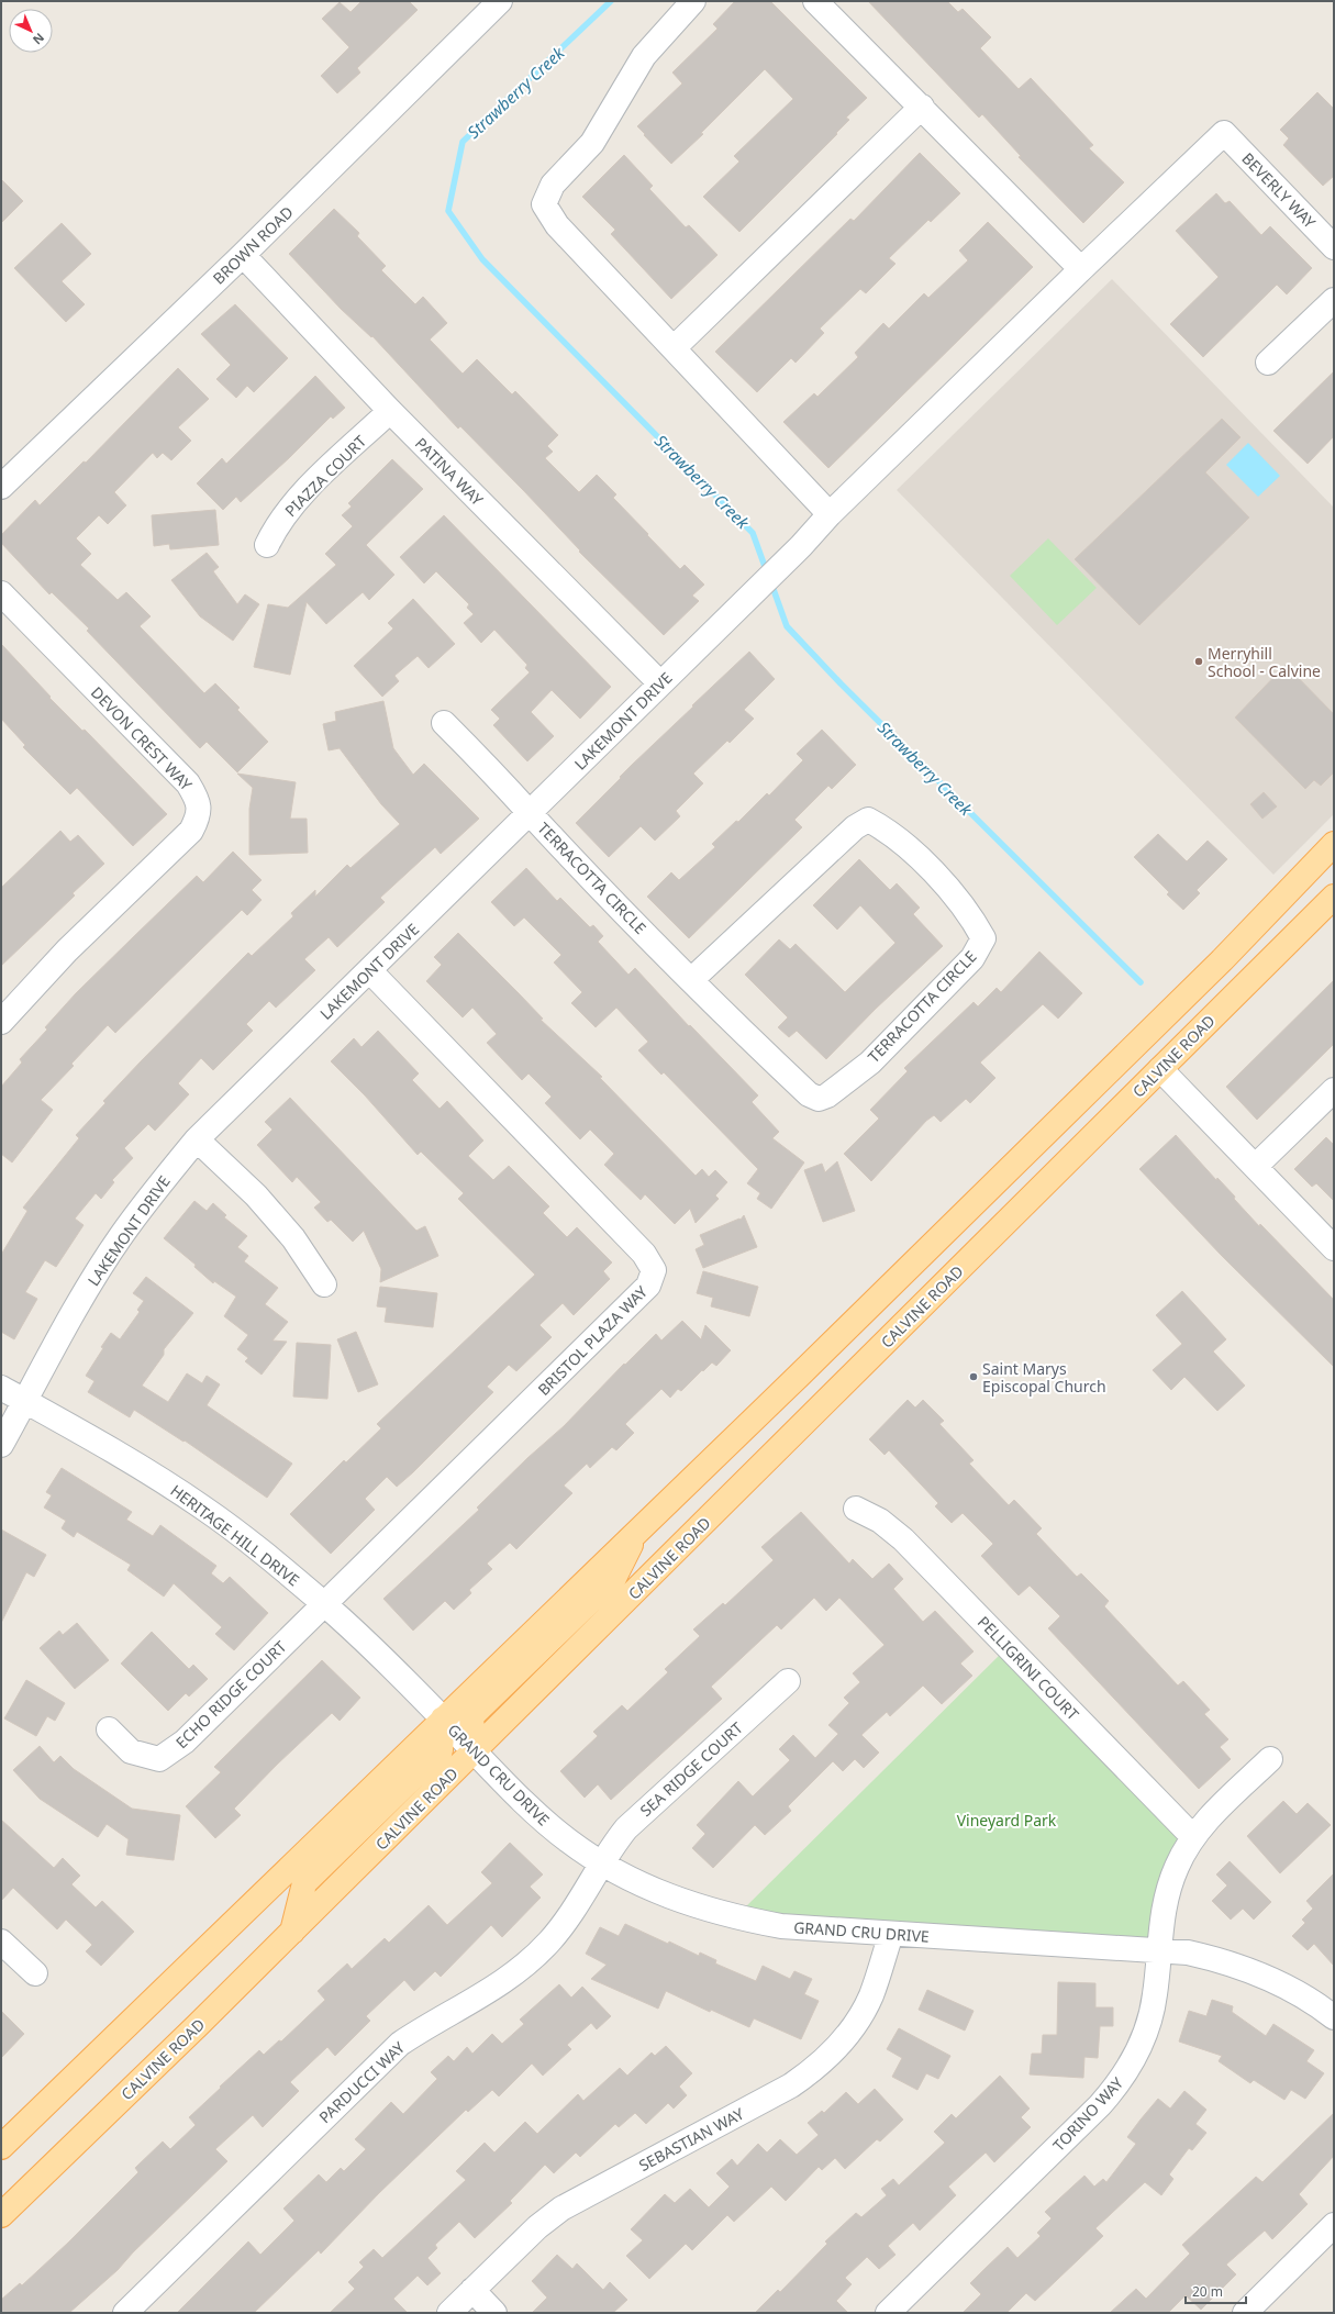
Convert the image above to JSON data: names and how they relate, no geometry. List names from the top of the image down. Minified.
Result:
{"streets":{"main road":["CALVINE ROAD"],"street":["BEVERLY WAY","BROWN ROAD","PATINA WAY","PIAZZA COURT","LAKEMONT DRIVE","DEVON CREST WAY","TERRACOTTA CIRCLE","BRISTOL PLAZA WAY","HERITAGE HILL DRIVE","PELLIGRINI COURT","ECHO RIDGE COURT","SEA RIDGE COURT","GRAND CRU DRIVE","PARDUCCI WAY","TORINO WAY","SEBASTIAN WAY"]},"crossings":[["BEVERLY WAY","LAKEMONT DRIVE"],["BROWN ROAD","PATINA WAY"],["PATINA WAY","PIAZZA COURT"],["PATINA WAY","LAKEMONT DRIVE"],["LAKEMONT DRIVE","TERRACOTTA CIRCLE"],["LAKEMONT DRIVE","BRISTOL PLAZA WAY"],["LAKEMONT DRIVE","HERITAGE HILL DRIVE"],["CALVINE ROAD","GRAND CRU DRIVE"],["BRISTOL PLAZA WAY","HERITAGE HILL DRIVE"],["BRISTOL PLAZA WAY","ECHO RIDGE COURT"],["HERITAGE HILL DRIVE","ECHO RIDGE COURT"],["HERITAGE HILL DRIVE","GRAND CRU DRIVE"],["PELLIGRINI COURT","TORINO WAY"],["SEA RIDGE COURT","GRAND CRU DRIVE"],["SEA RIDGE COURT","PARDUCCI WAY"],["GRAND CRU DRIVE","PARDUCCI WAY"],["GRAND CRU DRIVE","TORINO WAY"],["GRAND CRU DRIVE","SEBASTIAN WAY"]],"water":["Strawberry Creek"],"parks":["Vineyard Park"],"places":["Merryhill School - Calvine","Saint Marys Episcopal Church"],"scale_bar":"20 m","north":"bottom right"}
